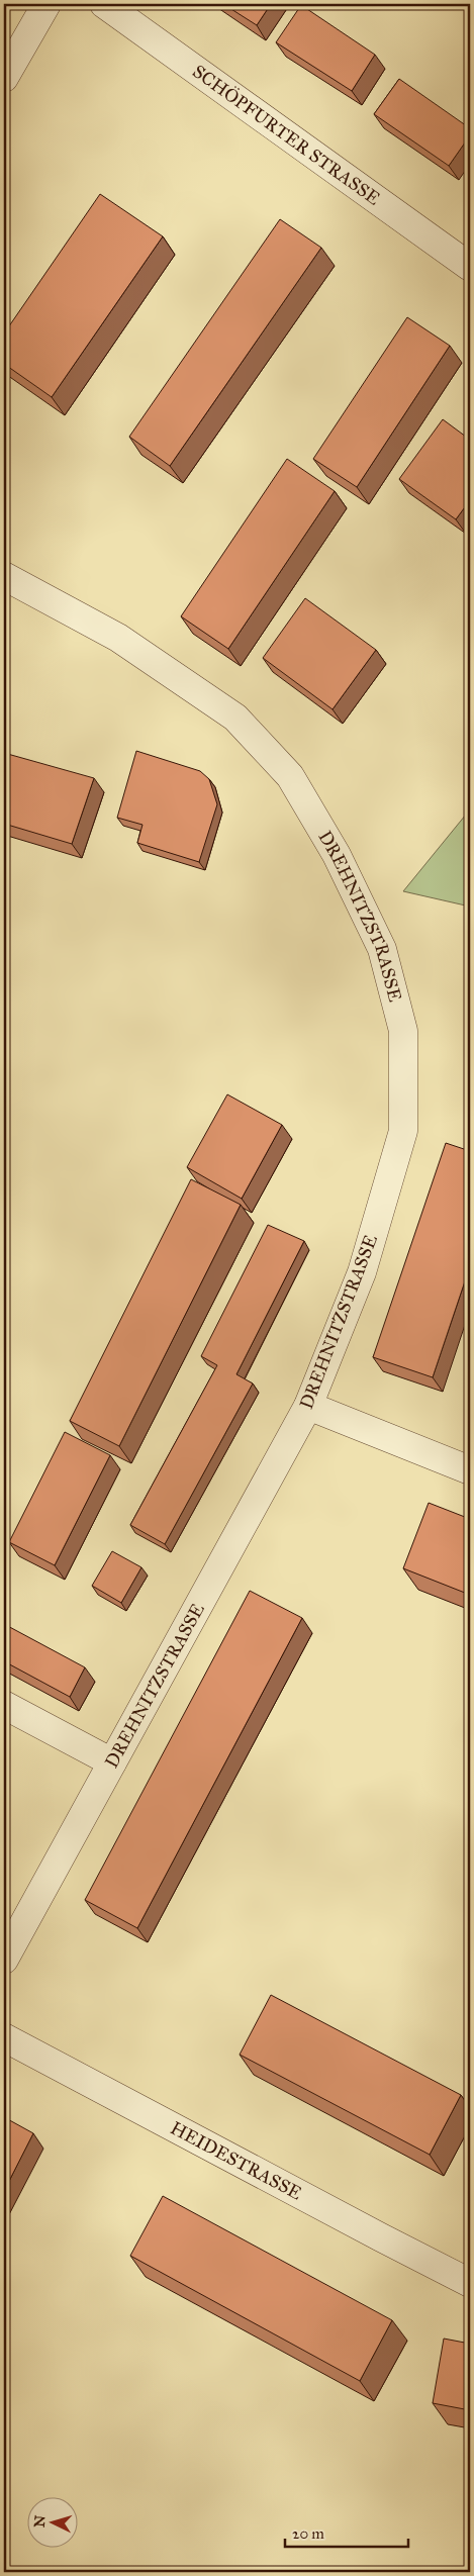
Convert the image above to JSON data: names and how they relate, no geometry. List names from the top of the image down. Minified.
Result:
{"streets":{"street":["SCHÖPFURTER STRASSE","DREHNITZSTRASSE","HEIDESTRASSE"]},"scale_bar":"20 m","north":"left"}
